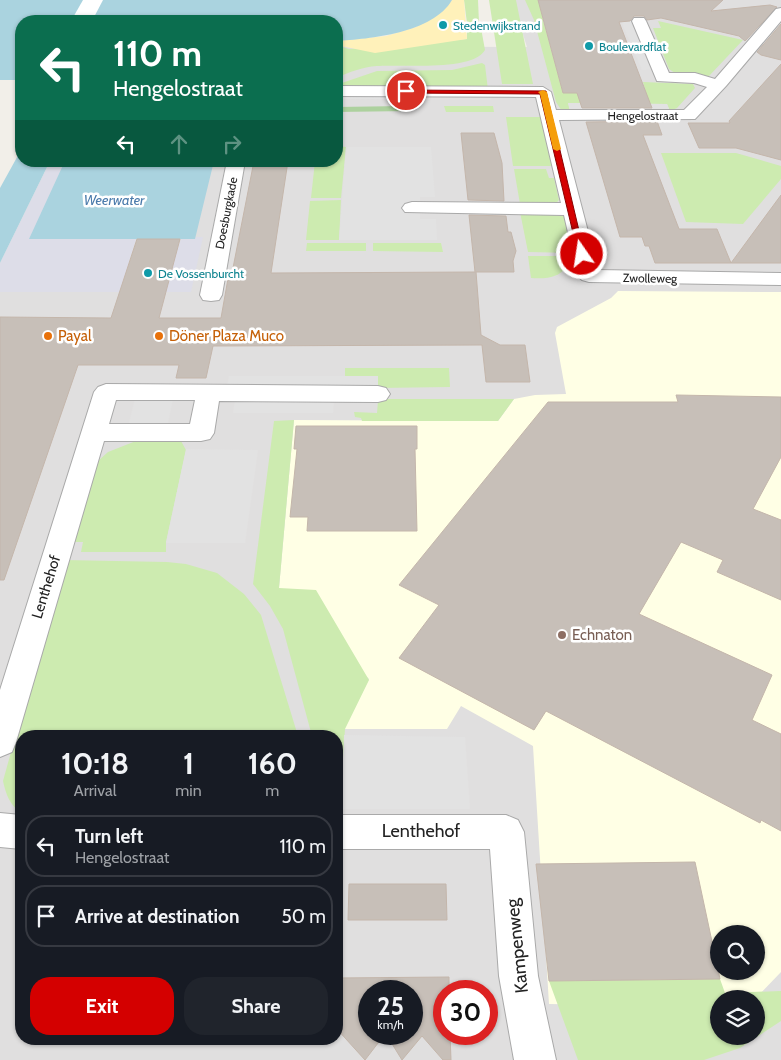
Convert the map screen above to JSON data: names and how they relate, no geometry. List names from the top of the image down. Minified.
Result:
{"streets":{"street":["Hengelostraat","Doesburgkade","Zwolleweg","Lenthehof","Kampenweg"]},"crossings":[["Hengelostraat","Zwolleweg"],["Lenthehof","Kampenweg"]],"water":["Weerwater"],"places":["Stedenwijkstrand","Boulevardflat","De Vossenburcht","Payal","Döner Plaza Muco","Echnaton"],"page":{"turn":["110 m","Hengelostraat"],"eta":["10:18","Arrival","1","min","160","m"],"list":[{"name":"Turn left","note":"Hengelostraat","value":"110 m"},{"name":"Arrive at destination","value":"50 m"}],"buttons":["Exit","Share"],"speed":"25 km/h","limit":"30"}}
